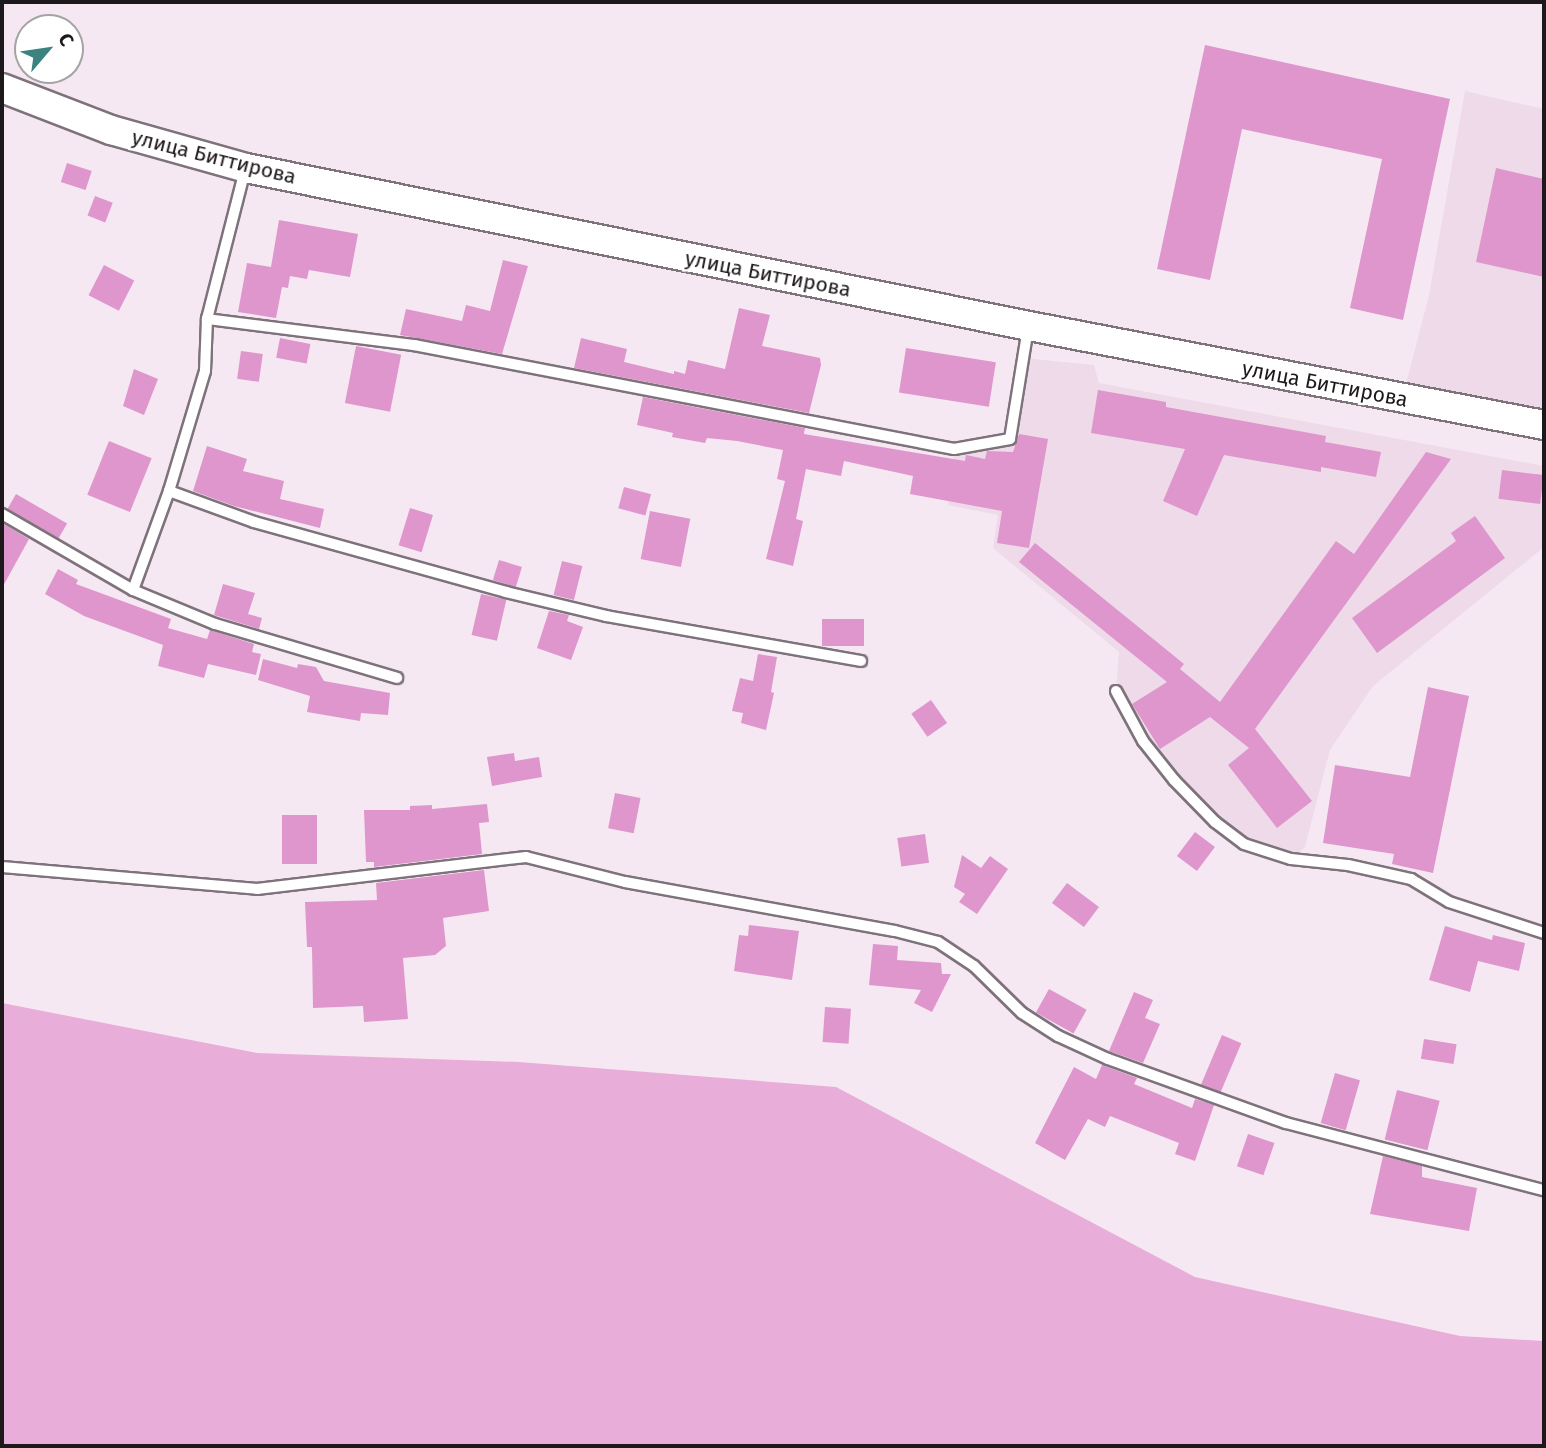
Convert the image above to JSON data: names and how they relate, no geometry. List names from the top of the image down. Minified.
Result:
{"streets":{"street":["улица Биттирова"]},"north":"top right"}
